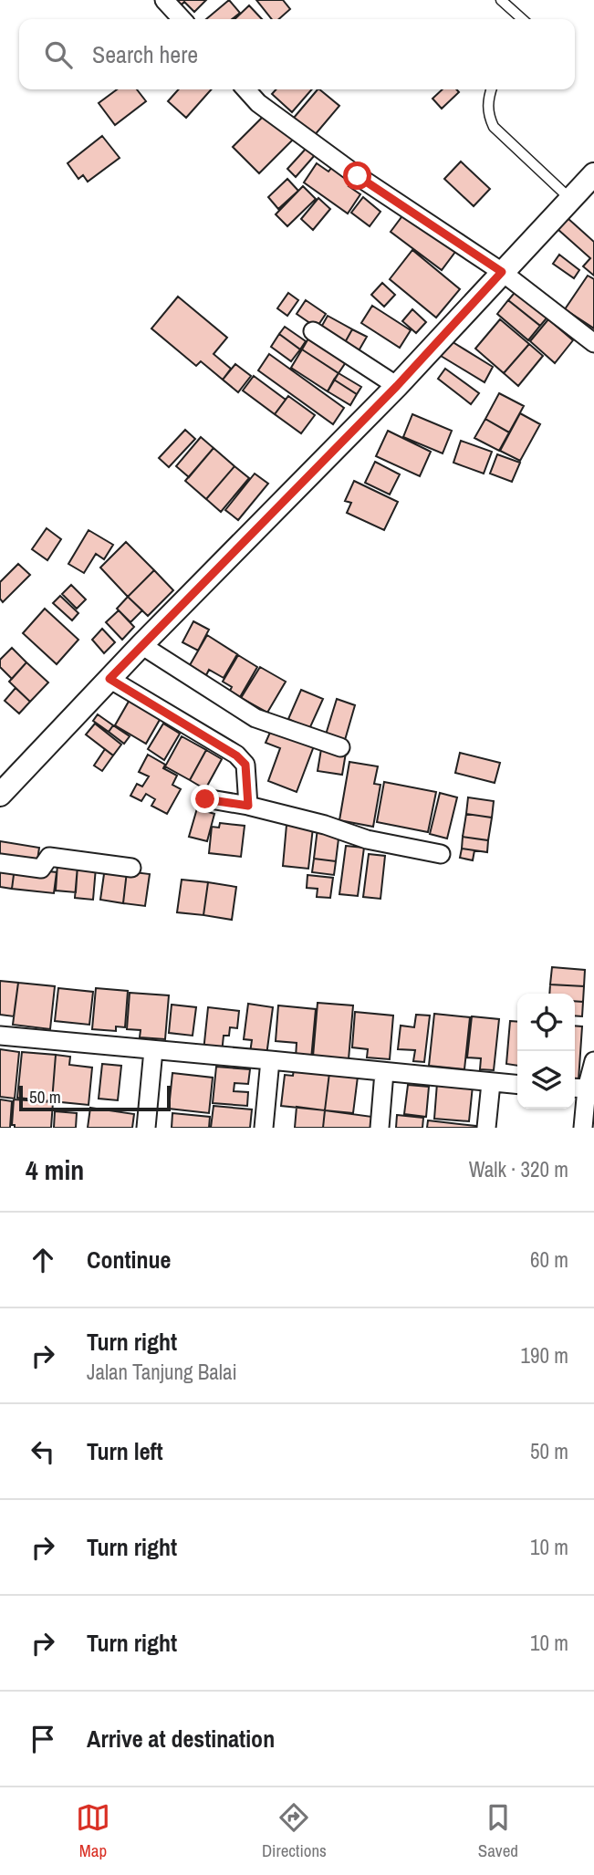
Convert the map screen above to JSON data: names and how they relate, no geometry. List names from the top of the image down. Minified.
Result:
{"scale_bar":"50 m","page":{"search":"Search here","scale":"50 m","heading":["4 min","Walk · 320 m"],"list":[["Continue","60 m"],["Turn right","Jalan Tanjung Balai","190 m"],["Turn left","50 m"],["Turn right","10 m"],["Turn right","10 m"],"Arrive at destination"],"nav":["Map","Directions","Saved"]}}
